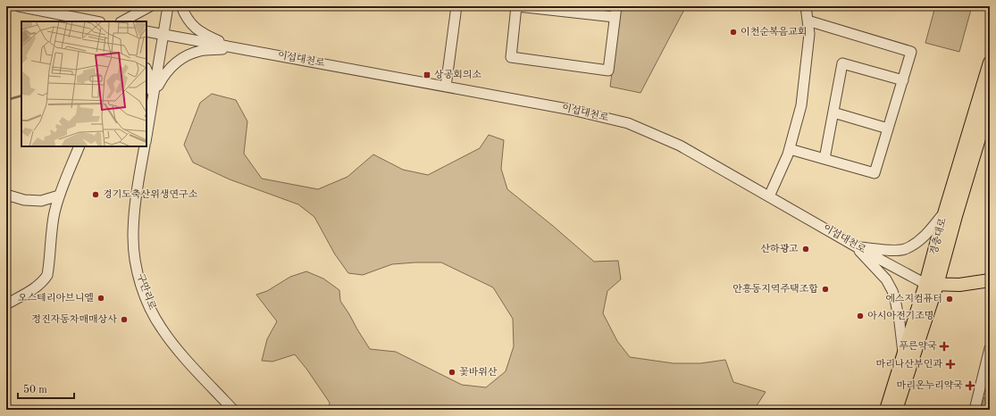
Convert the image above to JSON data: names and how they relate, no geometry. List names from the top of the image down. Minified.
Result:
{"streets":{"main road":["이섭대천로","경충대로"],"street":["구만리로"]},"crossings":[["이섭대천로","경충대로"]],"places":{"other":["이천순복음교회","경기도축산위생연구소","산하광고","안흥동지역주택조합","오스테리아브니엘","에스지컴퓨터","아시아전기조명","정진자동차매매상사","꽃바위산"],"transit":["상공회의소"],"health":["푸른약국","마리나산부인과","마리온누리약국"]},"scale_bar":"50 m"}
